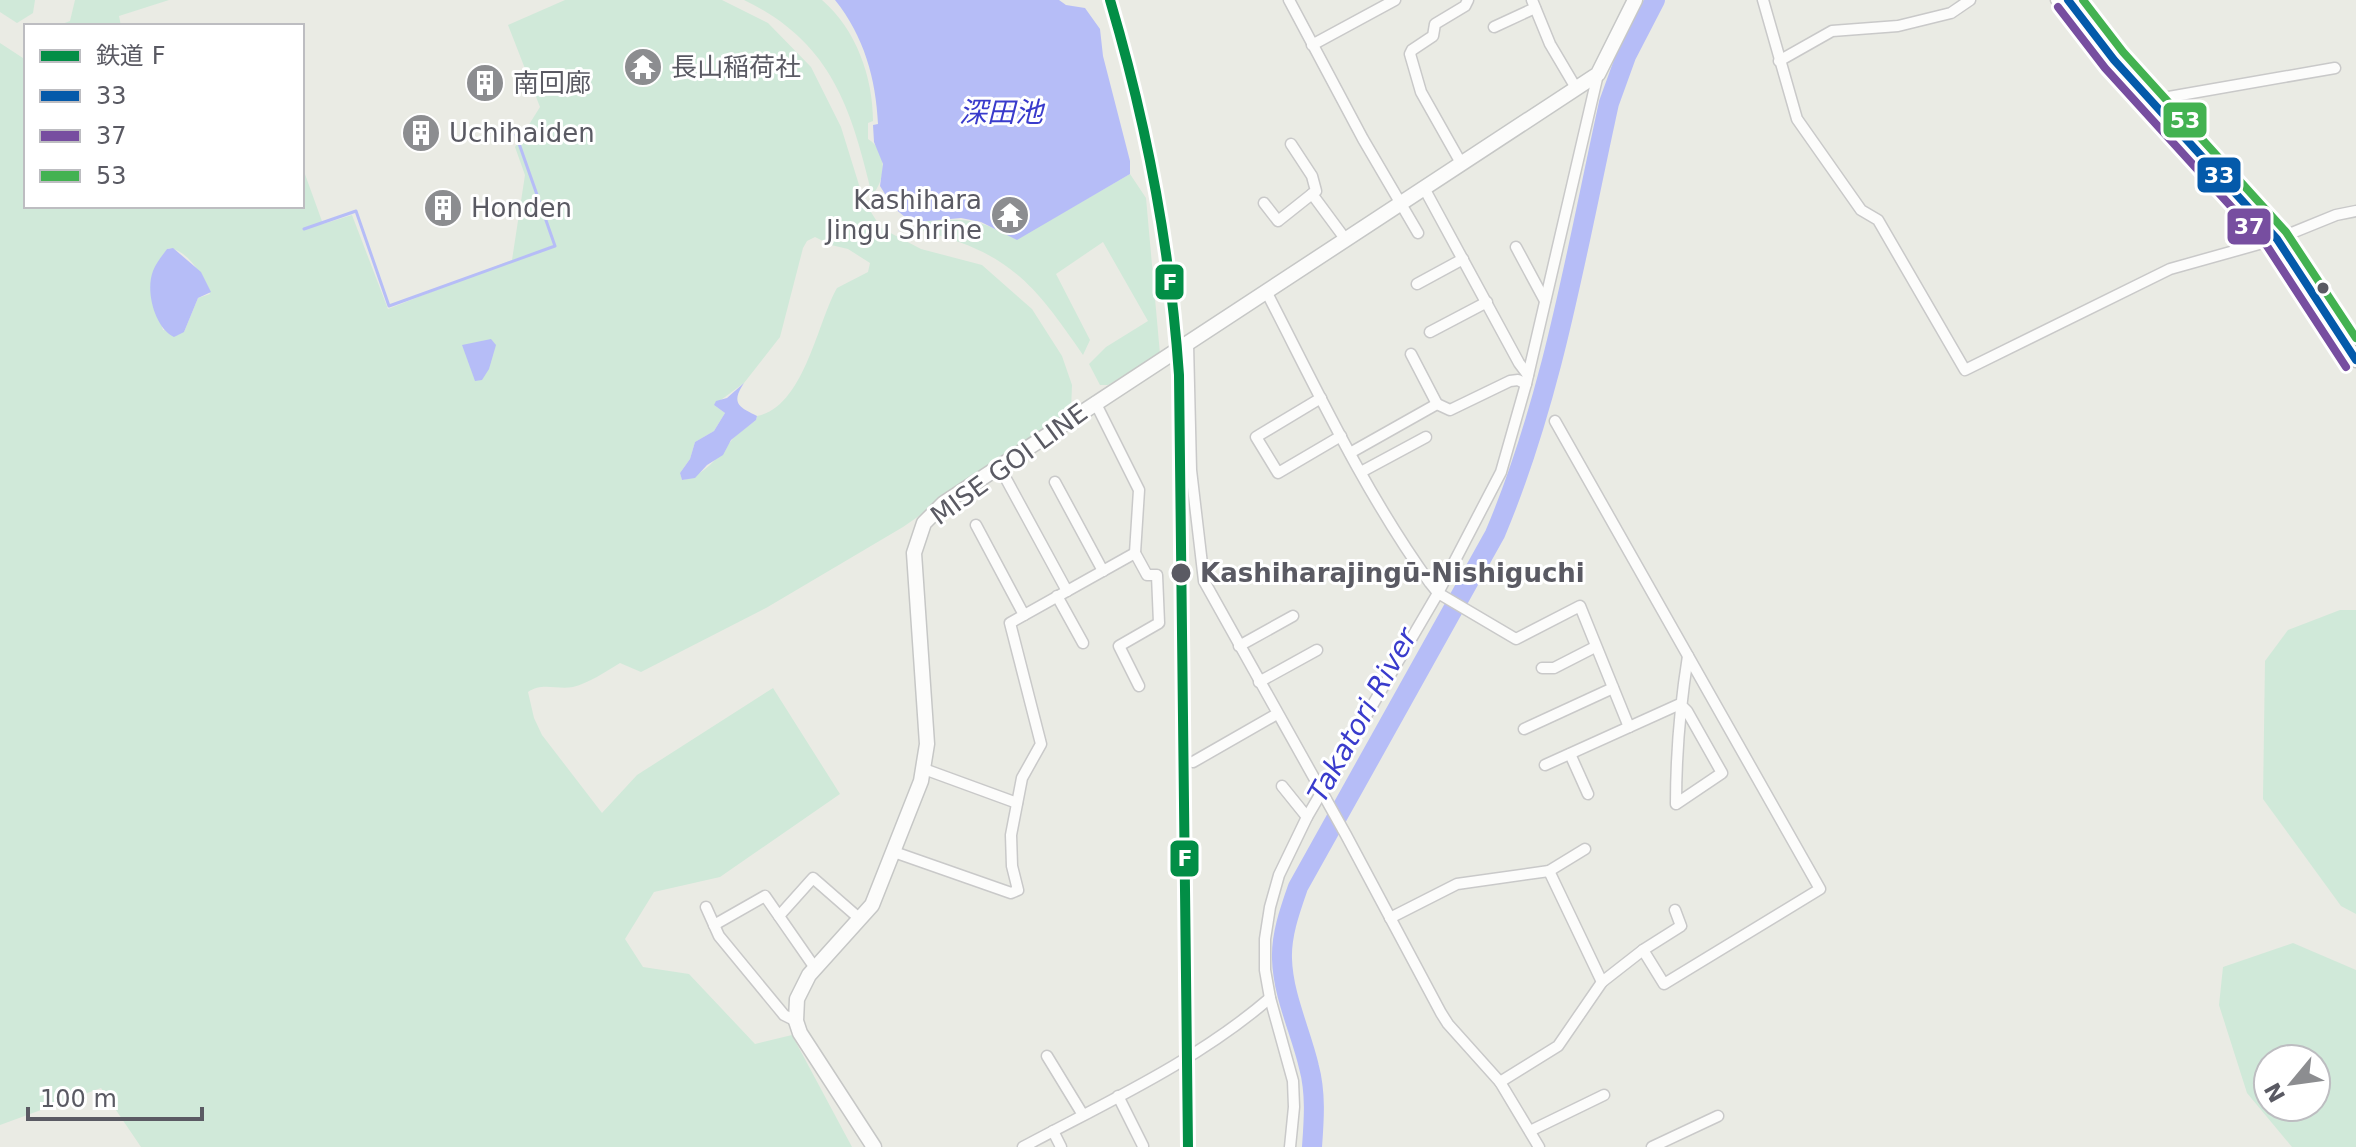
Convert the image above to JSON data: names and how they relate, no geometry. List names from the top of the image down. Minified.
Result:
{"streets":{"main road":["MISE GOI LINE"]},"water":["深田池","Takatori River"],"places":{"temple":["長山稲荷社","Kashihara Jingu Shrine"],"building":["南回廊","Uchihaiden","Honden"],"other":["Kashiharajingū-Nishiguchi"]},"lines":["rail line F","transit line 33","transit line 53","transit line 37"],"legend":["鉄道 F","33","37","53"],"scale_bar":"100 m","north":"bottom left"}
